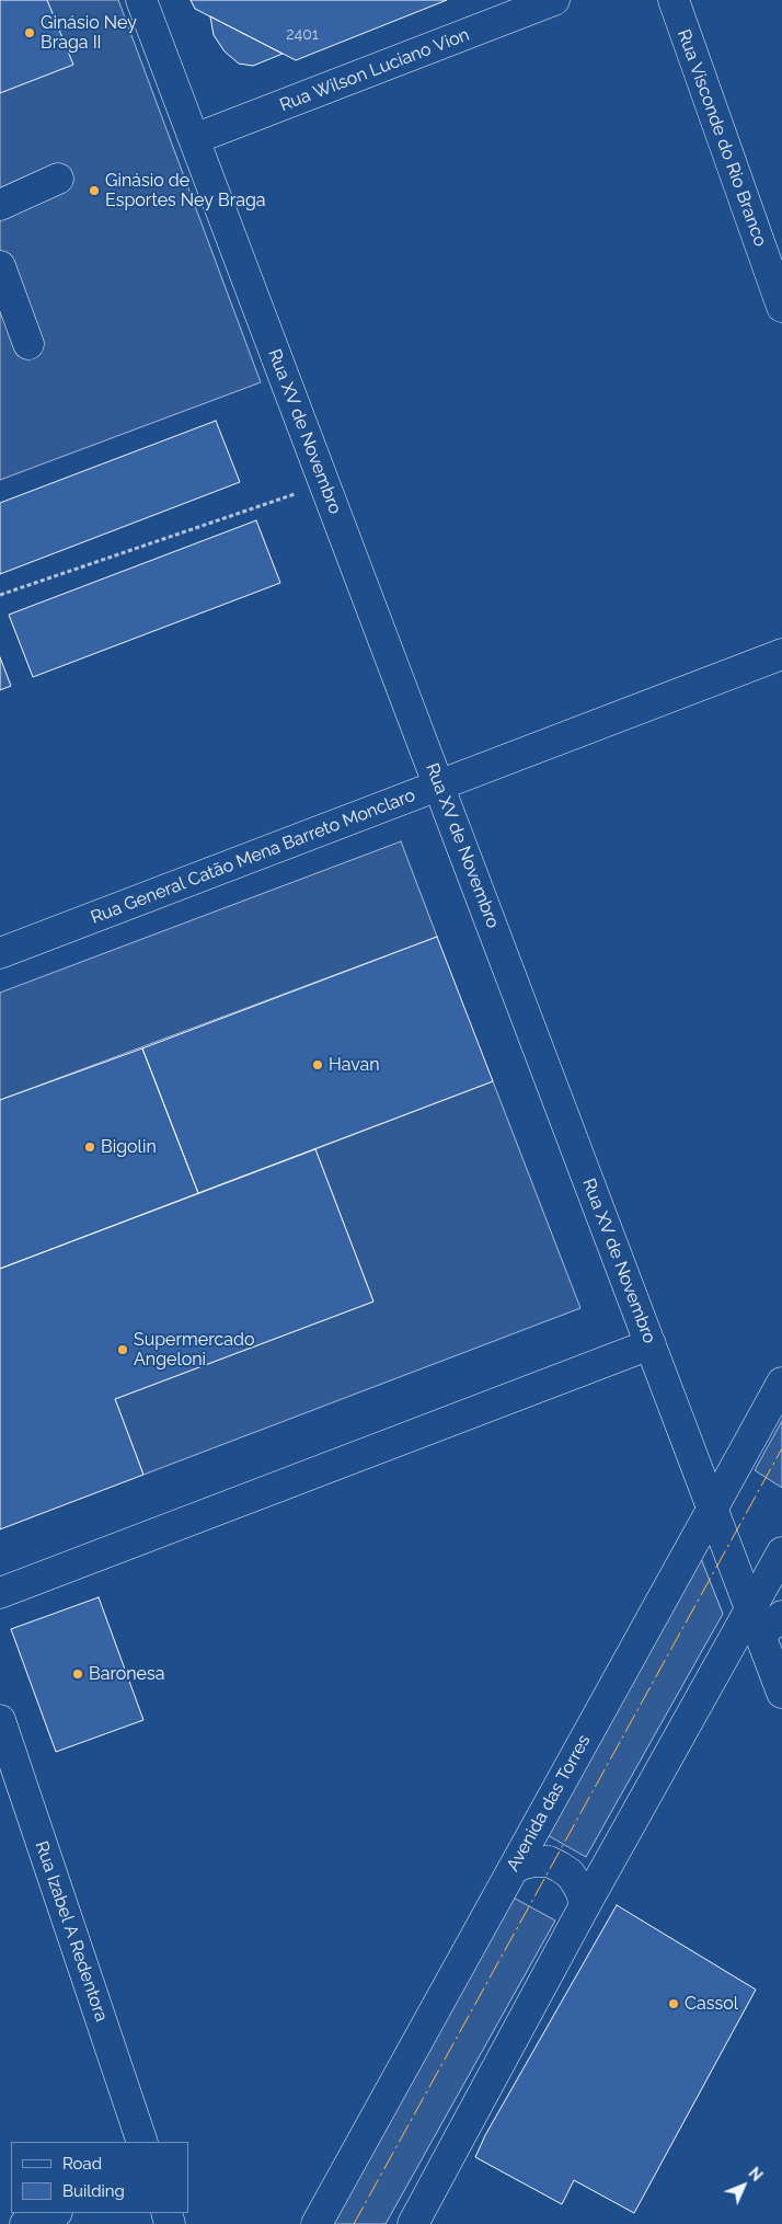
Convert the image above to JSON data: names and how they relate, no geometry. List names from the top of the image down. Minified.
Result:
{"streets":{"street":["Rua Wilson Luciano Vion","Rua Visconde do Rio Branco","Rua XV de Novembro","Rua General Catão Mena Barreto Monclaro","Avenida das Torres","Rua Izabel A Redentora"]},"crossings":[["Rua Wilson Luciano Vion","Rua XV de Novembro"],["Rua XV de Novembro","Rua General Catão Mena Barreto Monclaro"],["Rua XV de Novembro","Avenida das Torres"]],"places":["Ginásio Ney Braga II","Ginásio de Esportes Ney Braga","Havan","Bigolin","Supermercado Angeloni","Baronesa","Cassol"],"house_numbers":["2401"],"legend":["Road","Building"],"north":"top right"}
